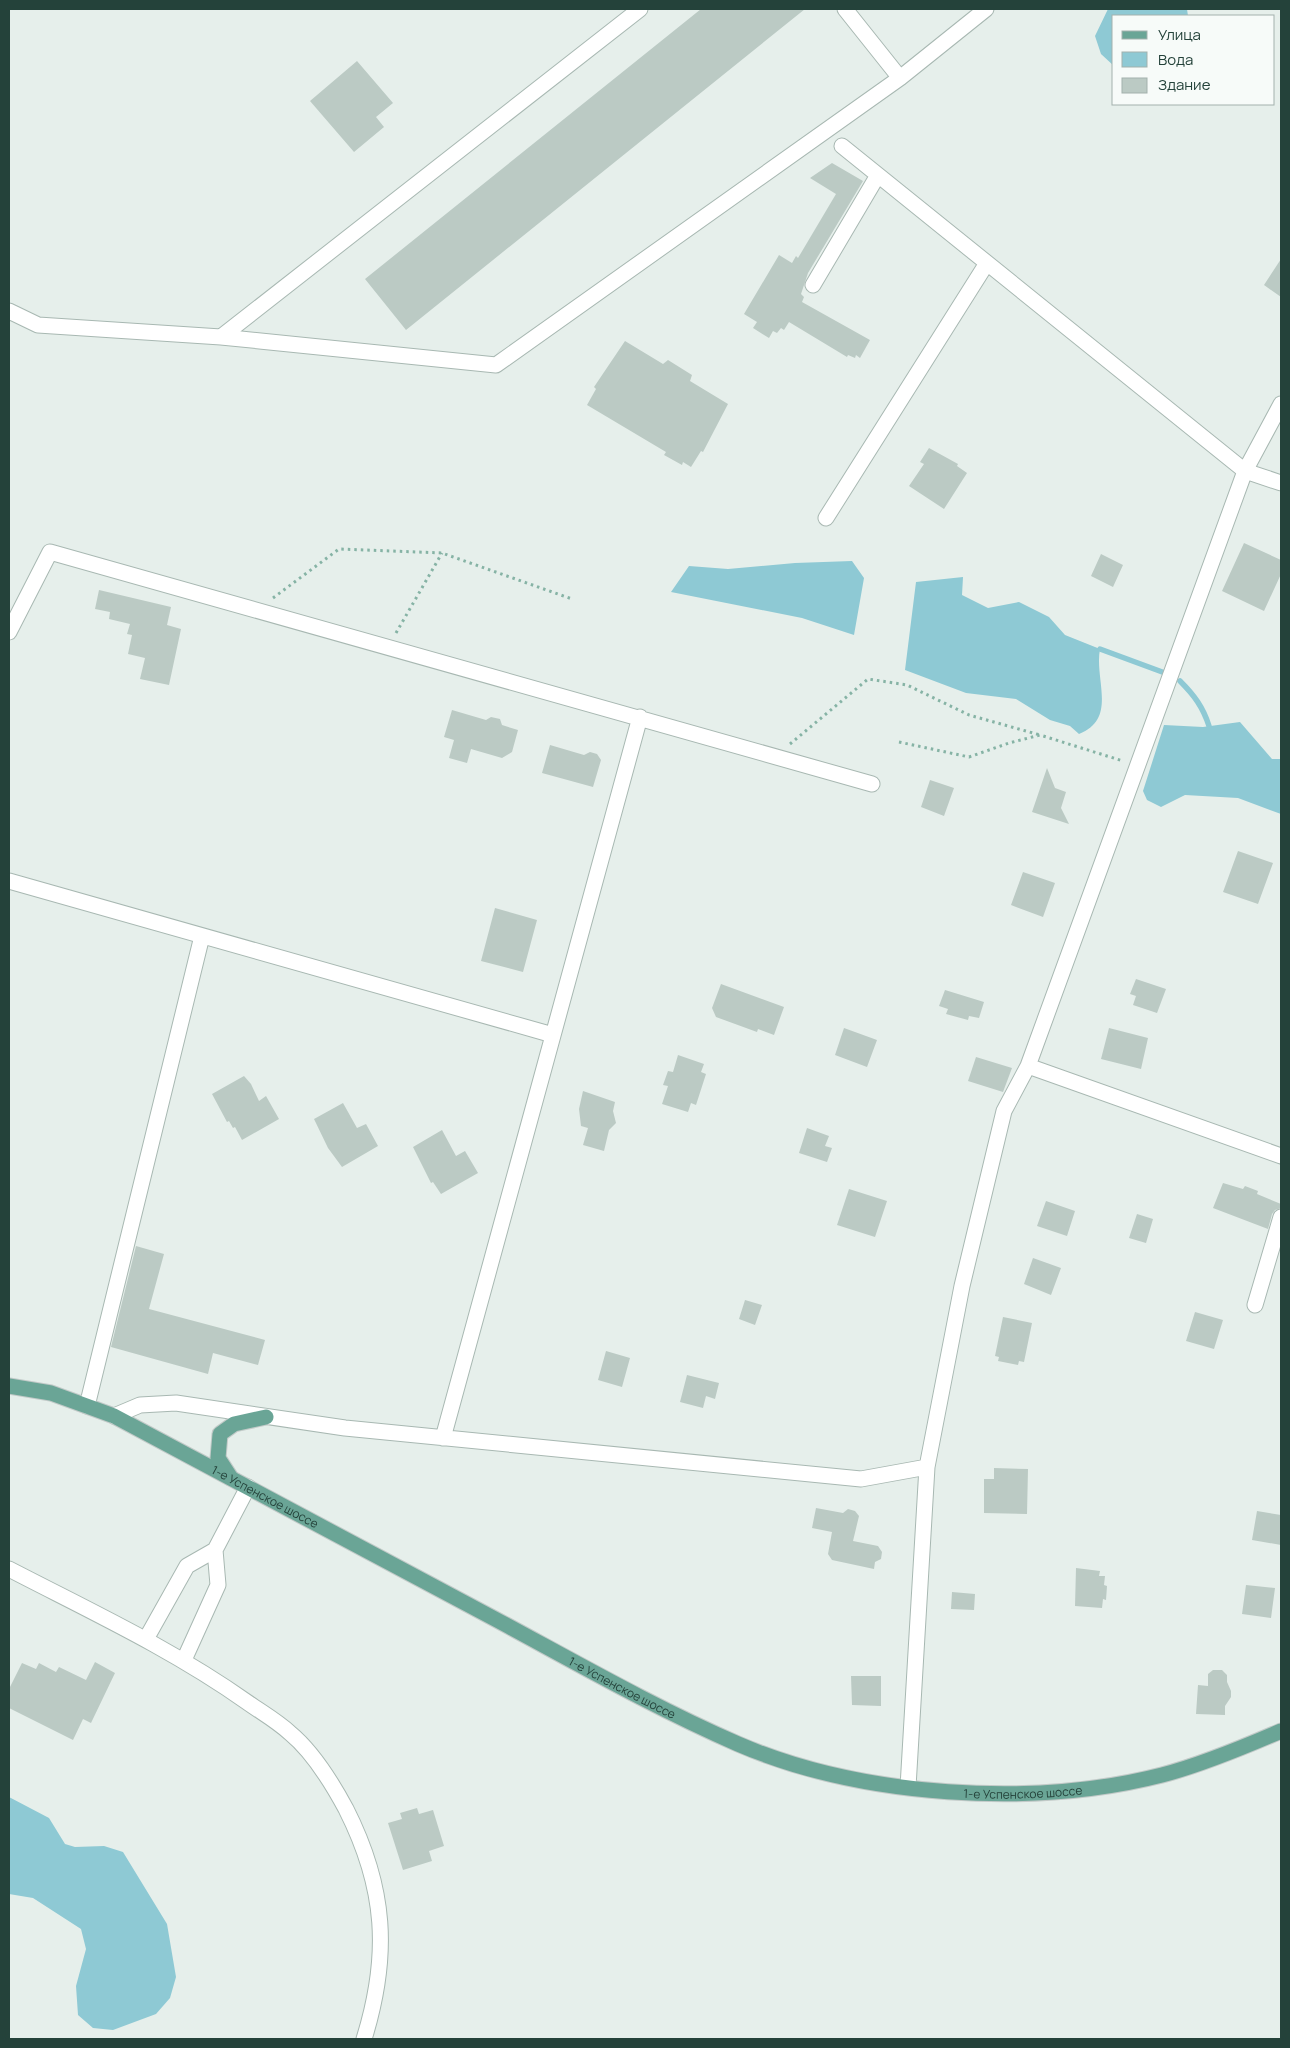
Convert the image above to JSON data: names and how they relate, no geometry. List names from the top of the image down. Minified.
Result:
{"streets":{"main road":["1-е Успенское шоссе"]},"legend":["Улица","Вода","Здание"]}
